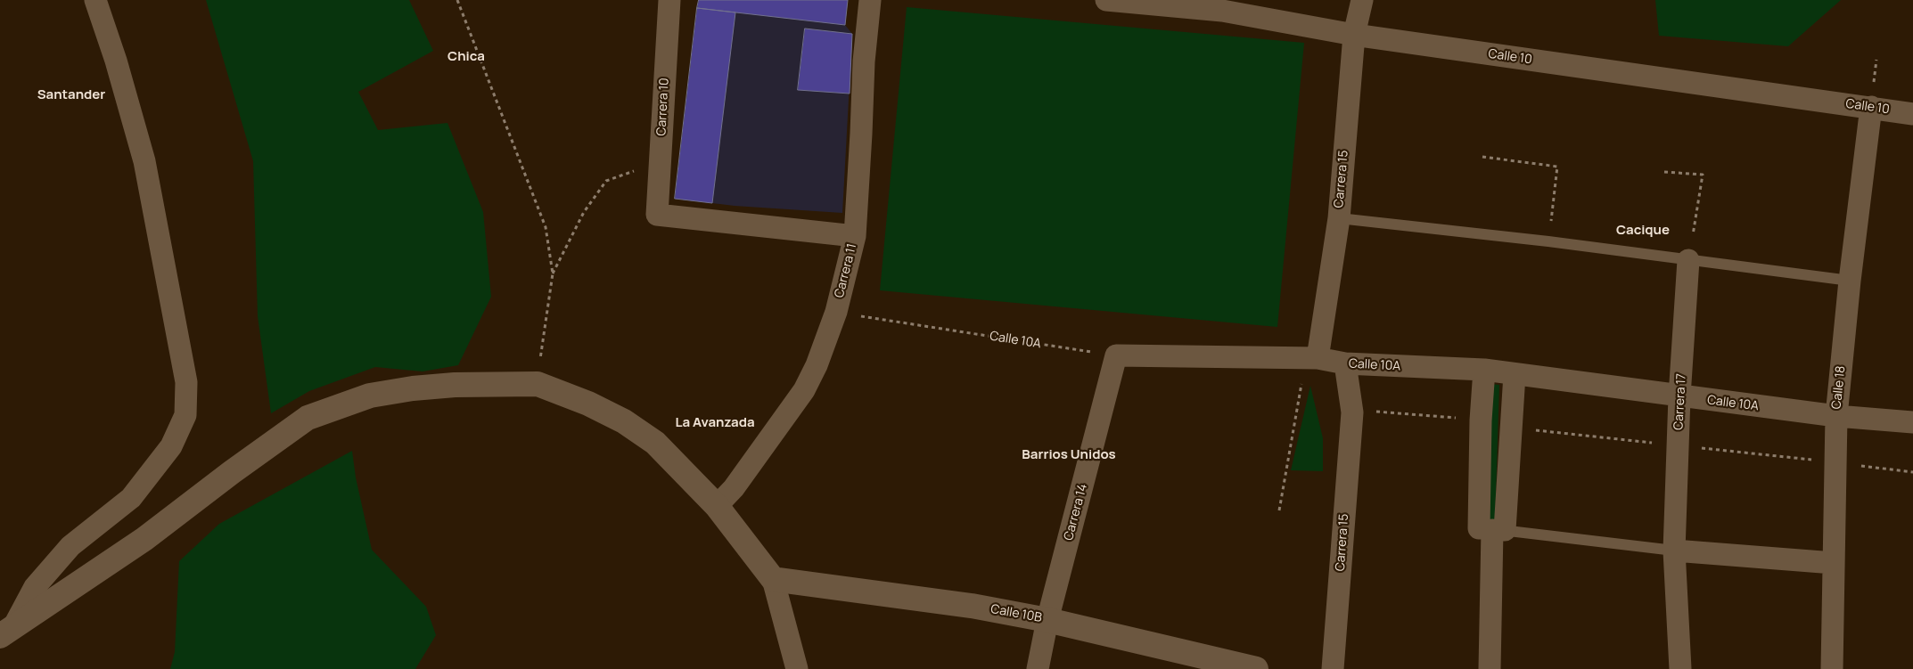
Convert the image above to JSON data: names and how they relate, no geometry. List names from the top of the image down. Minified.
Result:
{"streets":{"main road":["Calle 10B"],"street":["Calle 10","Carrera 10","Carrera 15","Carrera 11","Calle 10A","Calle 18","Carrera 17","Carrera 14"]},"crossings":[["Calle 10","Carrera 15"],["Calle 10","Calle 18"],["Carrera 10","Carrera 11"],["Carrera 15","Calle 10A"],["Carrera 11","Calle 10A"],["Calle 10A","Calle 18"],["Calle 10A","Carrera 17"],["Calle 10A","Carrera 14"],["Carrera 14","Calle 10B"]],"districts":["Chica","Santander","Cacique","La Avanzada","Barrios Unidos"]}
